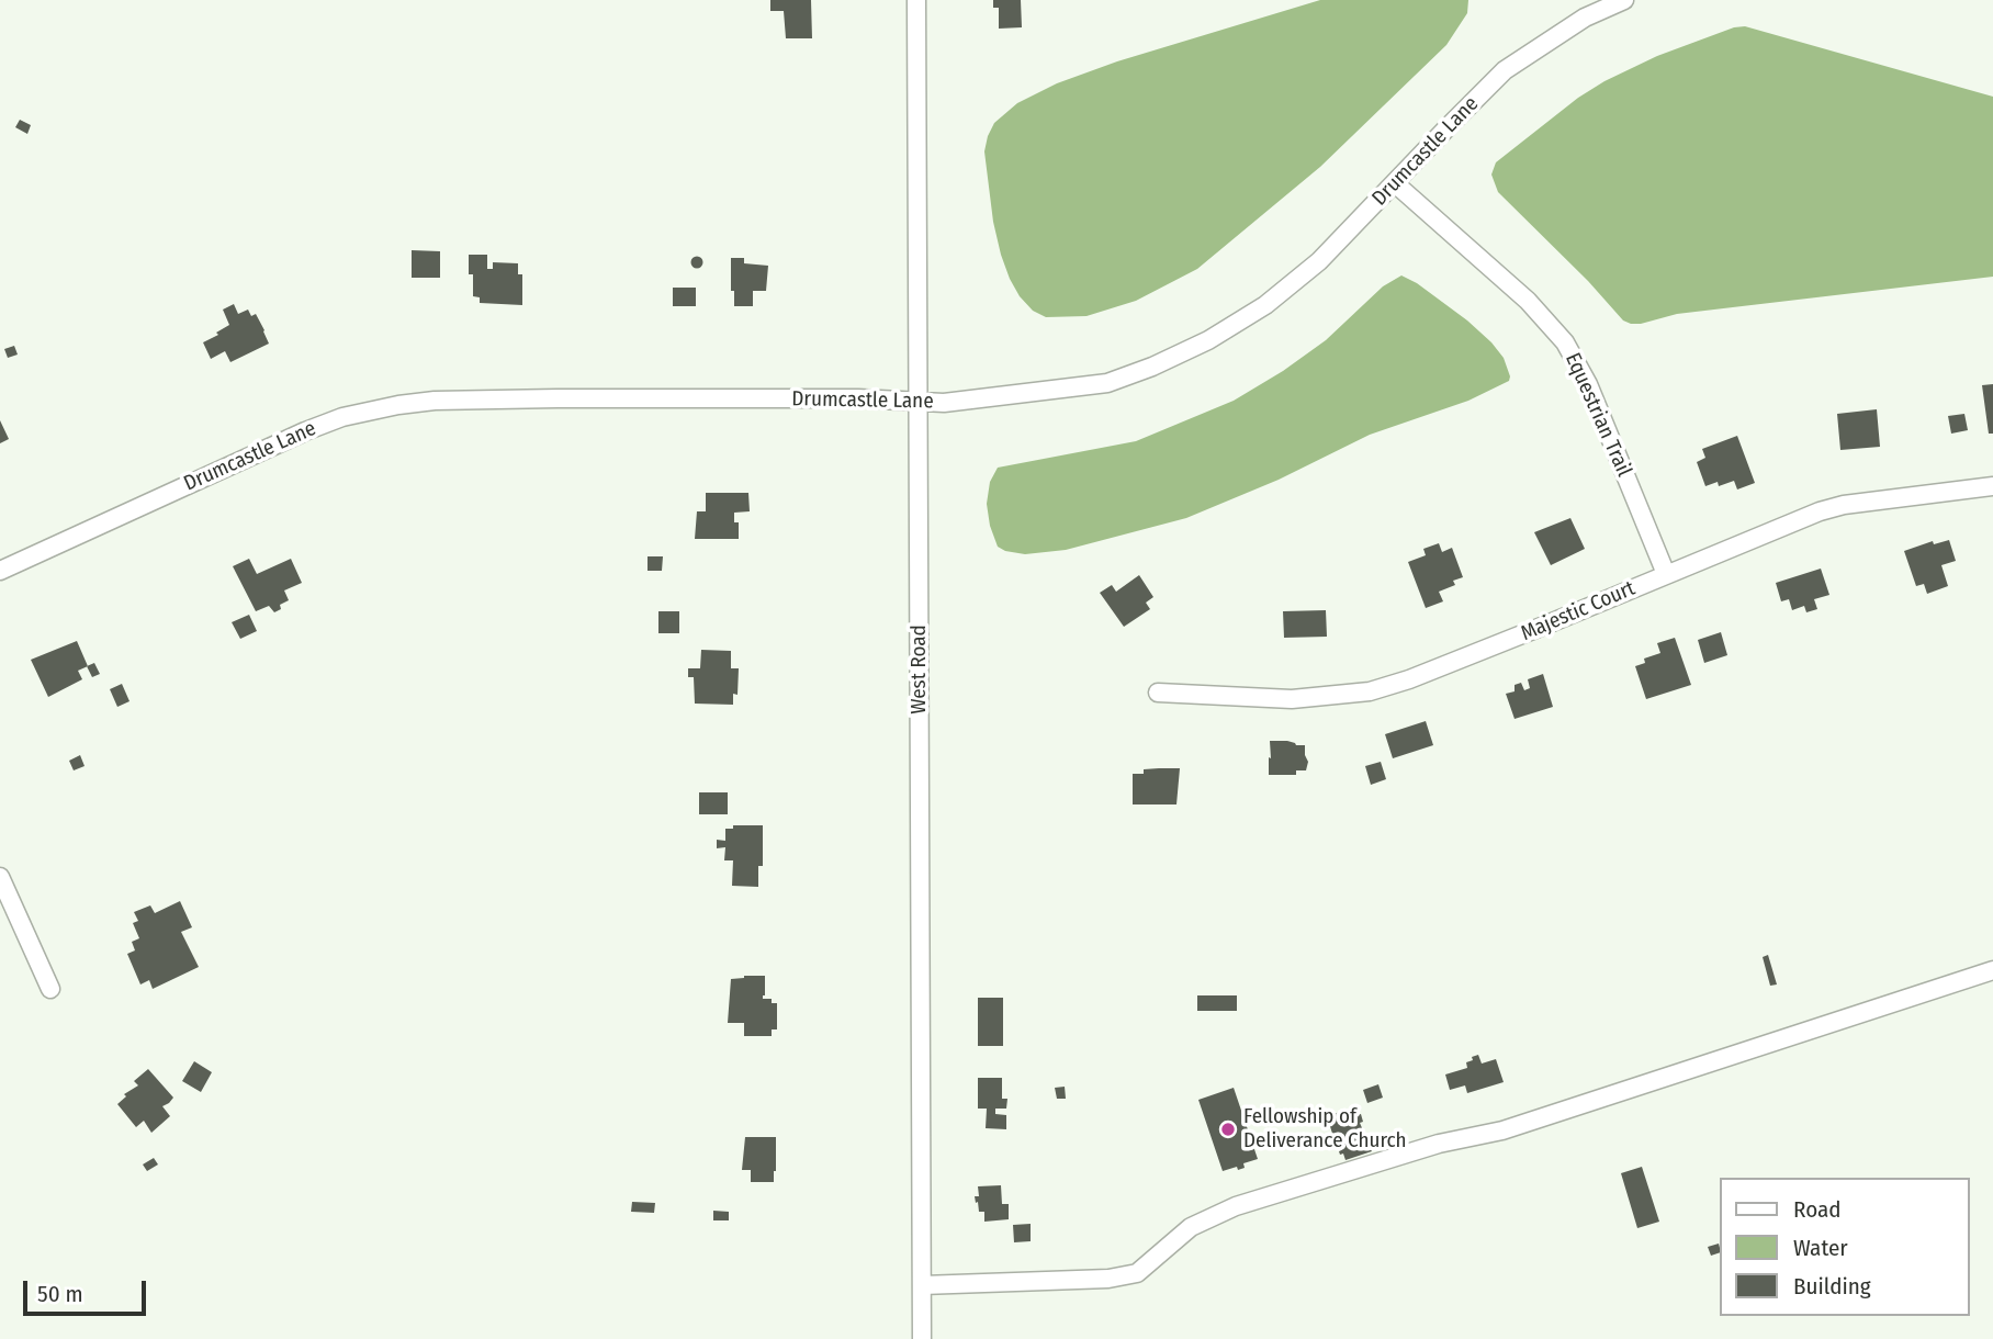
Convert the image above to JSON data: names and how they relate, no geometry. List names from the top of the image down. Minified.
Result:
{"streets":{"street":["Drumcastle Lane","Equestrian Trail","Majestic Court","West Road"]},"crossings":[["Drumcastle Lane","Equestrian Trail"],["Drumcastle Lane","West Road"],["Equestrian Trail","Majestic Court"]],"places":["Fellowship of Deliverance Church"],"legend":["Road","Water","Building"],"scale_bar":"50 m"}
